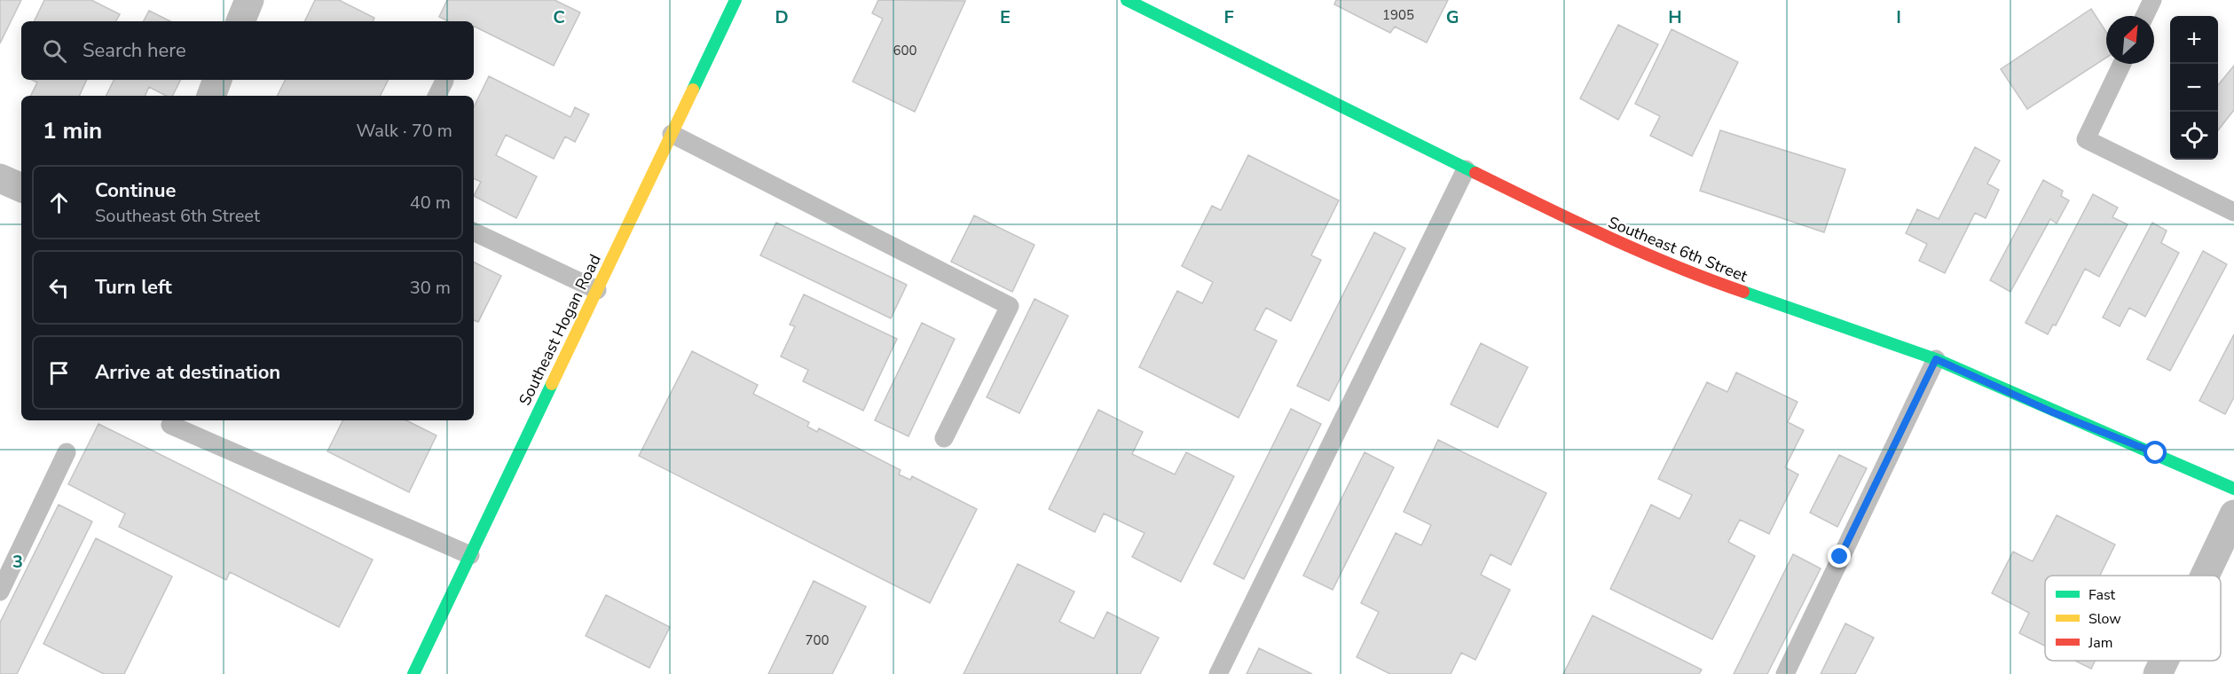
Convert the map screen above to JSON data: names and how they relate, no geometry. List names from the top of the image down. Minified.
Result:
{"streets":{"street":["Southeast 6th Street","Southeast Hogan Road"]},"house_numbers":["1905","600","700"],"legend":["Fast","Slow","Jam"],"north":"top right","page":{"map_buttons":["+","−"],"search":"Search here","heading":["1 min","Walk · 70 m"],"list":[["Continue","Southeast 6th Street","40 m"],["Turn left","30 m"],"Arrive at destination"]},"grid":{"columns":["C","D","E","F","G","H","I"],"rows":["3"]}}
